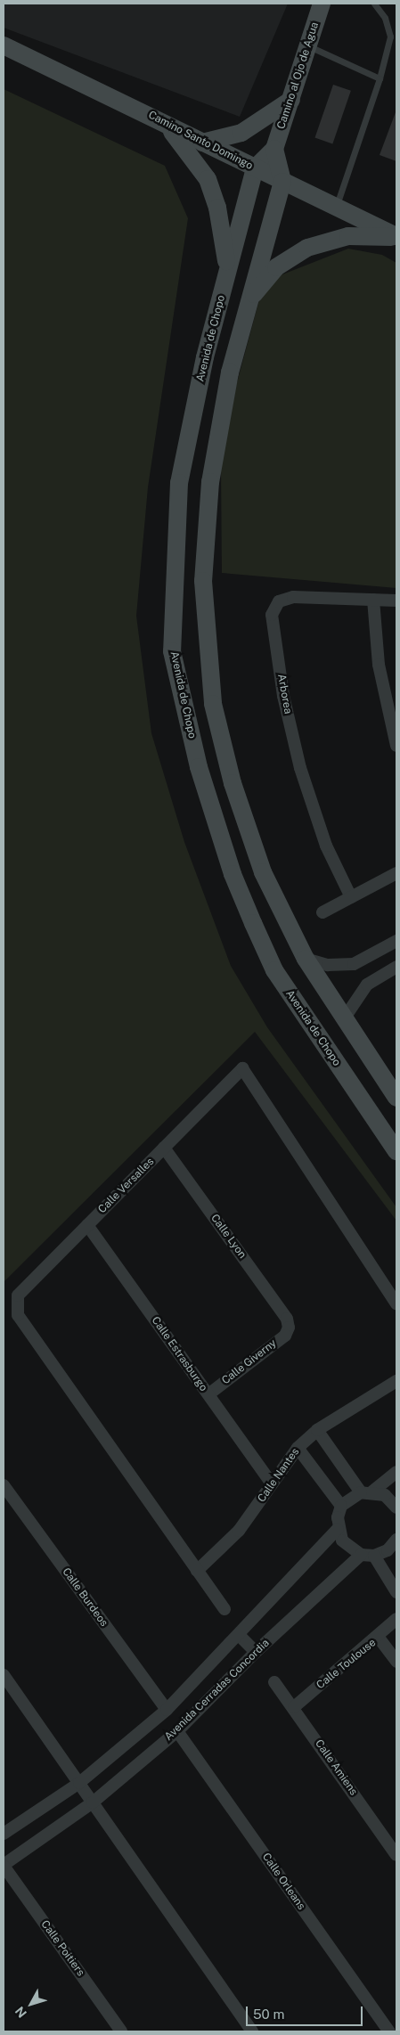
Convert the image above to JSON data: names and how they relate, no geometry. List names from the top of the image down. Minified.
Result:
{"streets":{"street":["Camino al Ojo de Agua","Camino Santo Domingo","Avenida de Chopo","Arborea","Calle Versalles","Calle Lyon","Calle Estrasburgo","Calle Giverny","Calle Nantes","Calle Burdeos","Calle Toulouse","Avenida Cerradas Concordia","Calle Amiens","Calle Orleans","Calle Poitiers"]},"crossings":[["Camino al Ojo de Agua","Camino Santo Domingo"],["Camino al Ojo de Agua","Avenida de Chopo"],["Camino Santo Domingo","Avenida de Chopo"],["Calle Versalles","Calle Lyon"],["Calle Versalles","Calle Estrasburgo"],["Calle Versalles","Calle Nantes"],["Calle Lyon","Calle Giverny"],["Calle Estrasburgo","Calle Giverny"],["Calle Estrasburgo","Calle Nantes"],["Calle Burdeos","Avenida Cerradas Concordia"],["Calle Toulouse","Calle Amiens"],["Avenida Cerradas Concordia","Calle Orleans"],["Avenida Cerradas Concordia","Calle Poitiers"]],"scale_bar":"50 m","north":"bottom left"}
